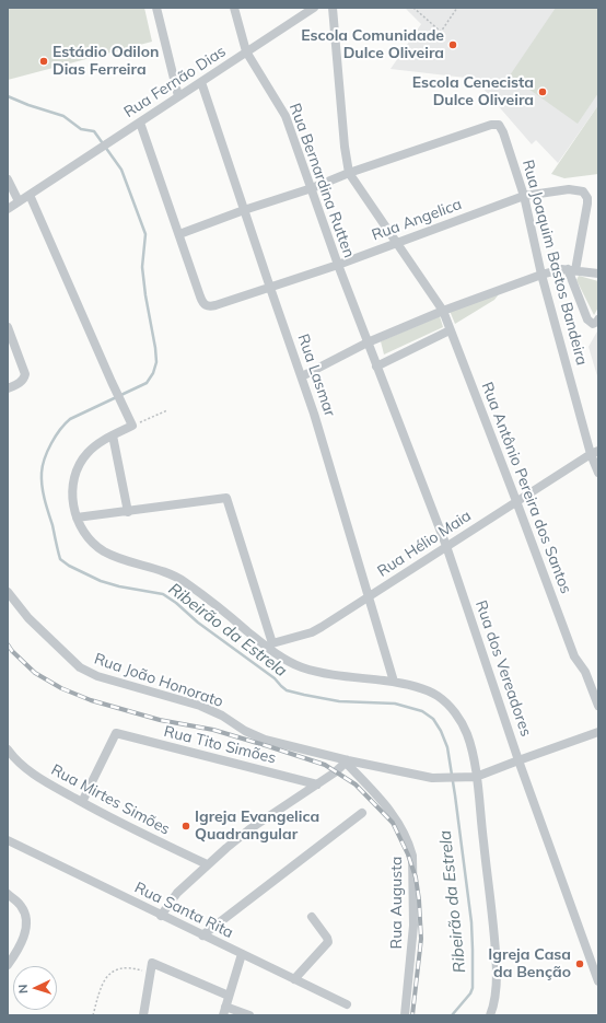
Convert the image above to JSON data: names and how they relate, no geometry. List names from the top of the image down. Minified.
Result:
{"streets":{"street":["Rua Fernão Dias","Rua Bernardina Rutten","Rua Angelica","Rua Joaquim Bastos Bandeira","Rua Lasmar","Rua Antônio Pereira dos Santos","Rua Hélio Maia","Rua dos Vereadores","Rua João Honorato","Rua Tito Simões","Rua Mirtes Simões","Rua Augusta","Rua Santa Rita"]},"crossings":[["Rua Fernão Dias","Rua Bernardina Rutten"],["Rua Fernão Dias","Rua Lasmar"],["Rua Bernardina Rutten","Rua Angelica"],["Rua Bernardina Rutten","Rua dos Vereadores"],["Rua Angelica","Rua Joaquim Bastos Bandeira"],["Rua Angelica","Rua Lasmar"],["Rua Angelica","Rua Antônio Pereira dos Santos"],["Rua Joaquim Bastos Bandeira","Rua Antônio Pereira dos Santos"],["Rua Joaquim Bastos Bandeira","Rua Hélio Maia"],["Rua Lasmar","Rua Hélio Maia"],["Rua Antônio Pereira dos Santos","Rua Hélio Maia"],["Rua Hélio Maia","Rua dos Vereadores"],["Rua João Honorato","Rua Augusta"],["Rua Tito Simões","Rua Mirtes Simões"]],"water":["Ribeirão da Estrela"],"places":["Escola Comunidade Dulce Oliveira","Estádio Odilon Dias Ferreira","Escola Cenecista Dulce Oliveira","Igreja Evangelica Quadrangular","Igreja Casa da Benção"],"north":"left"}
